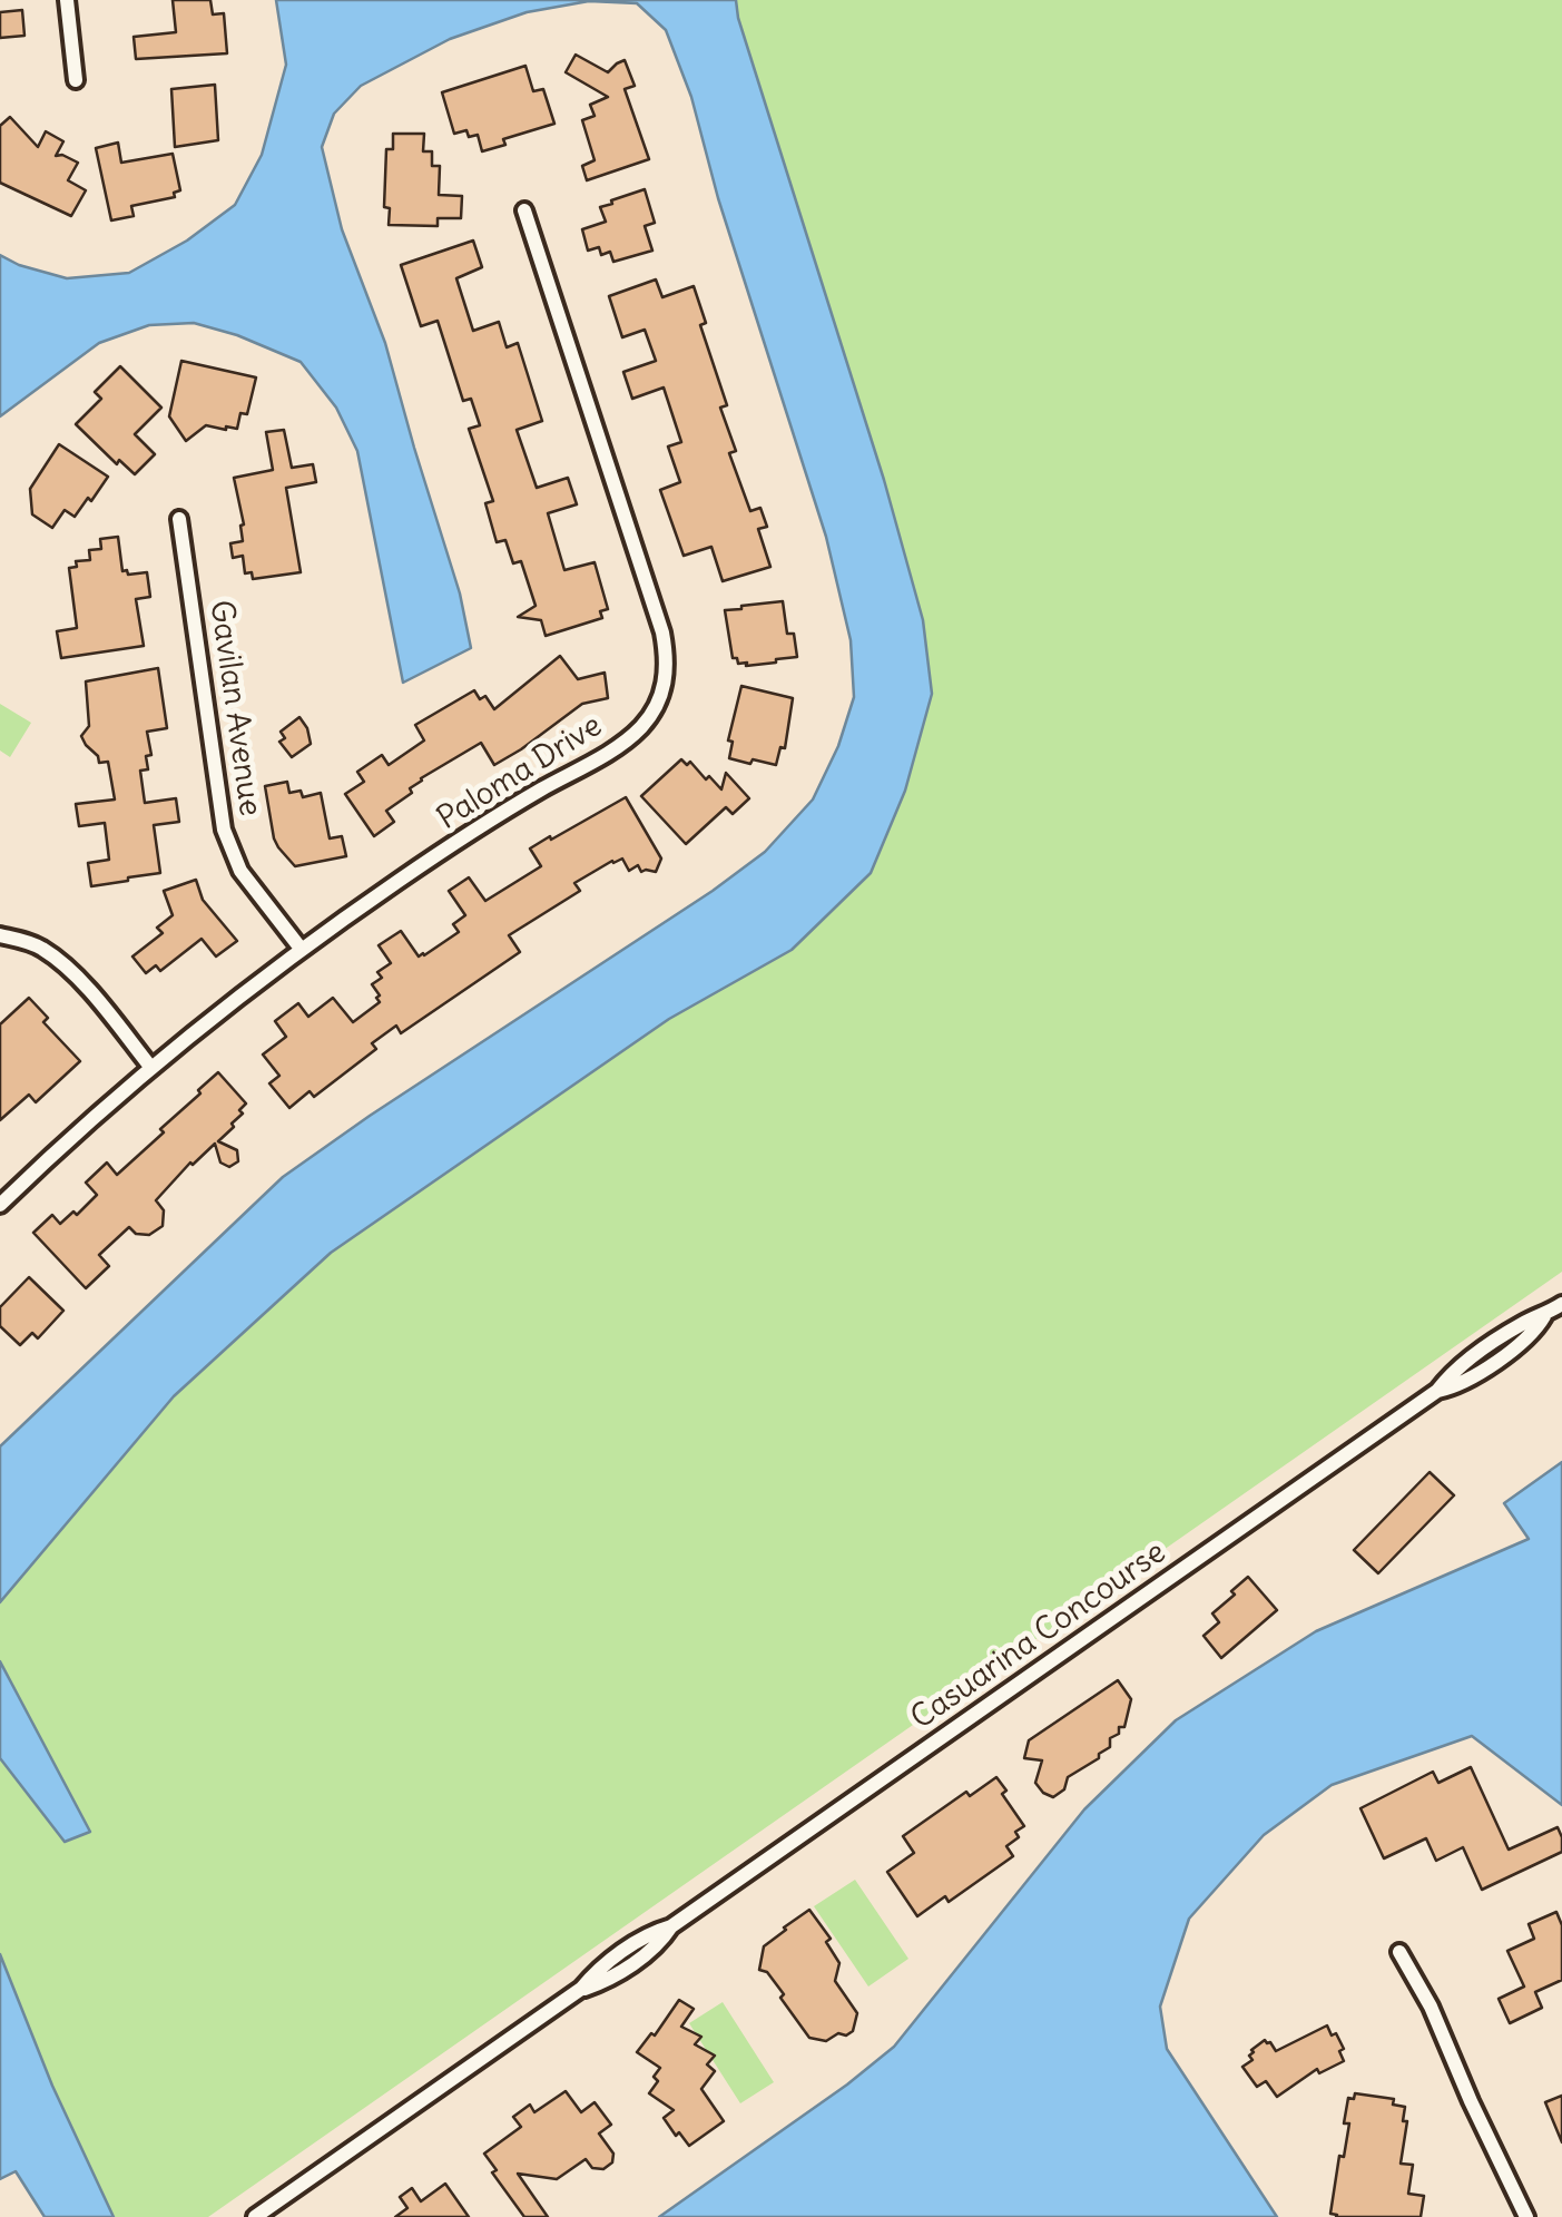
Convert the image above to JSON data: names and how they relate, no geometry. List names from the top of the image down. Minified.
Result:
{"streets":{"street":["Gavilan Avenue","Paloma Drive","Casuarina Concourse"]},"crossings":[["Gavilan Avenue","Paloma Drive"]]}
